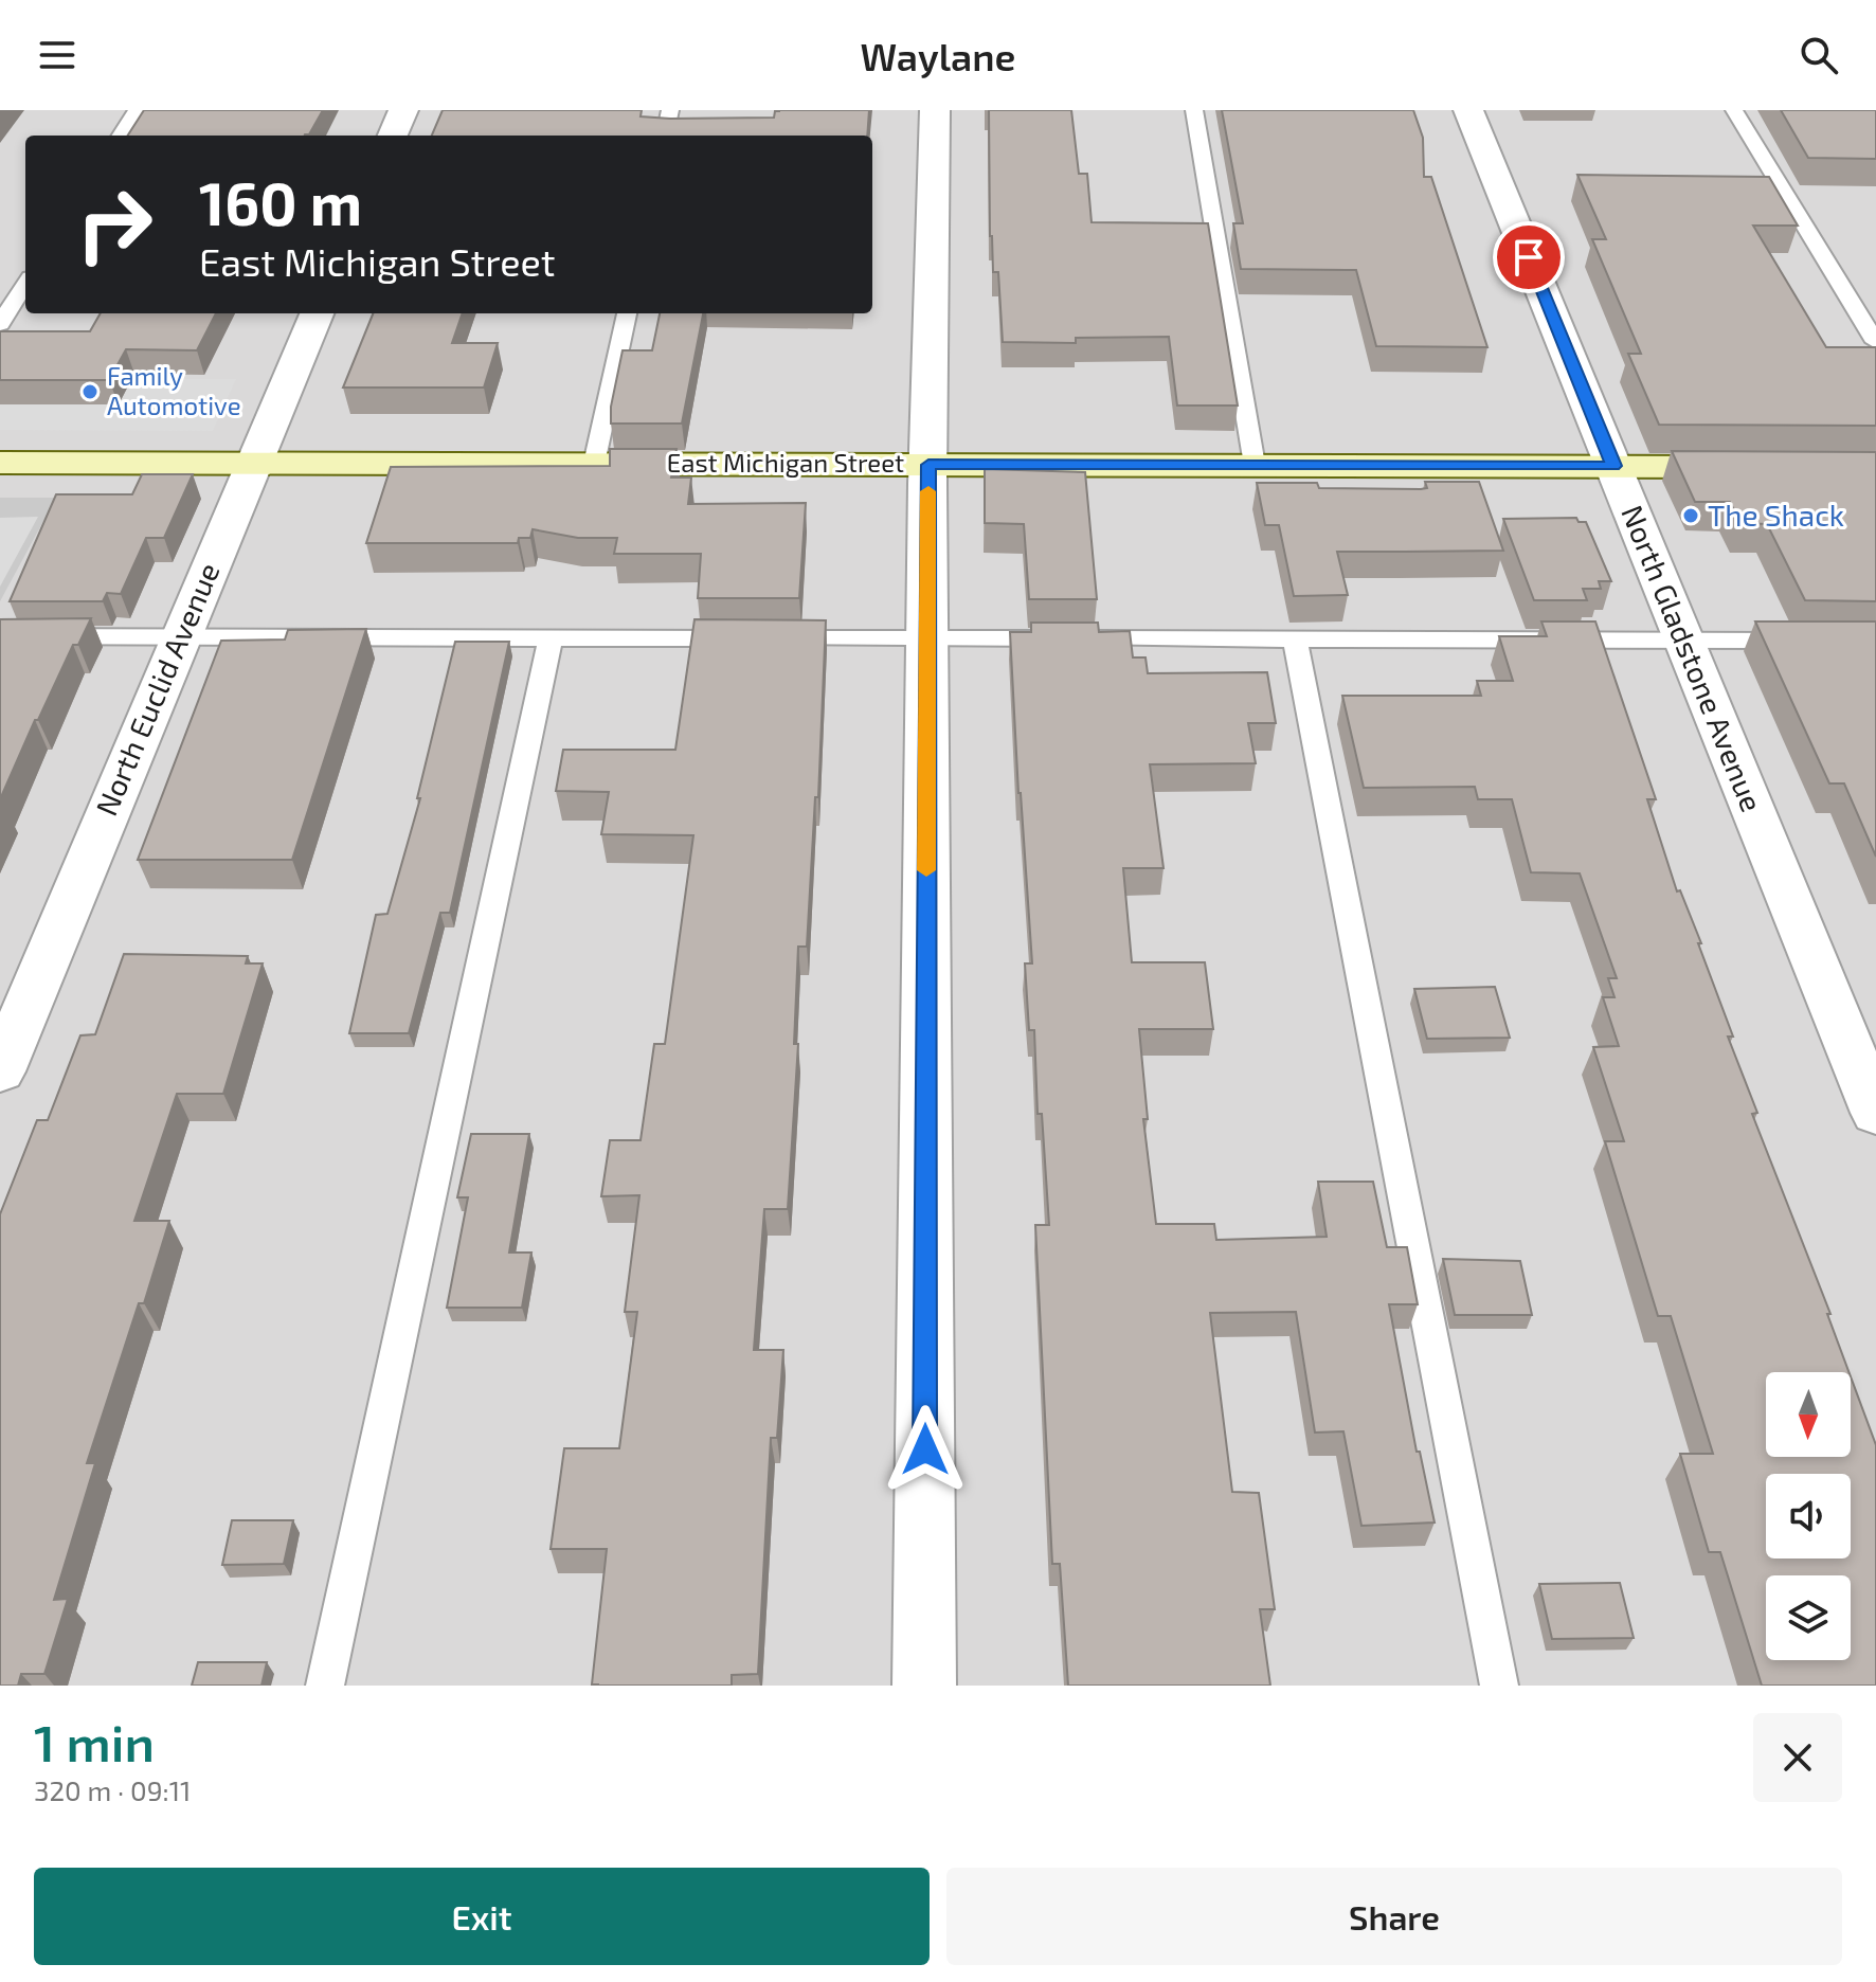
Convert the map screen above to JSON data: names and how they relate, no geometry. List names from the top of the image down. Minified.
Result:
{"streets":{"main road":["East Michigan Street"],"street":["North Gladstone Avenue","North Euclid Avenue"]},"crossings":[["East Michigan Street","North Gladstone Avenue"],["East Michigan Street","North Euclid Avenue"]],"places":["Family Automotive","The Shack"],"north":"bottom","page":{"header":"Waylane","turn":["160 m","East Michigan Street"],"heading":["1 min","320 m · 09:11"],"buttons":["Exit","Share"]}}
